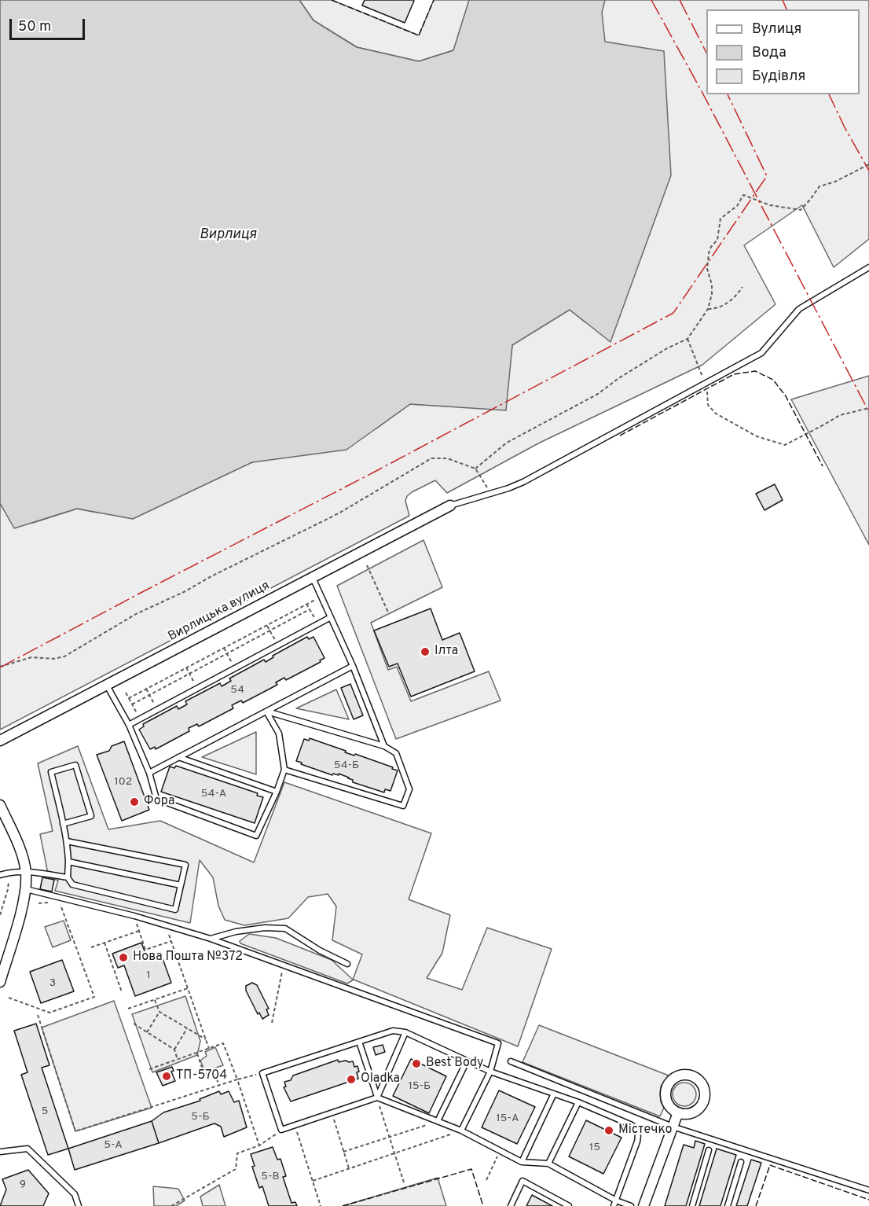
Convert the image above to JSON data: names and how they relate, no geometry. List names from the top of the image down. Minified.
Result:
{"streets":{"street":["Вирлицька вулиця"]},"water":["Вирлиця"],"places":["Ілта","Фора","Нова Пошта №372","Best Body","ТП-5704","Oladka","Містечко"],"house_numbers":["54","54-Б","102","54-А","1","3","15-Б","5","5-Б","15-А","5-А","15","5-В","9"],"legend":["Вулиця","Вода","Будівля"],"scale_bar":"50 m"}
